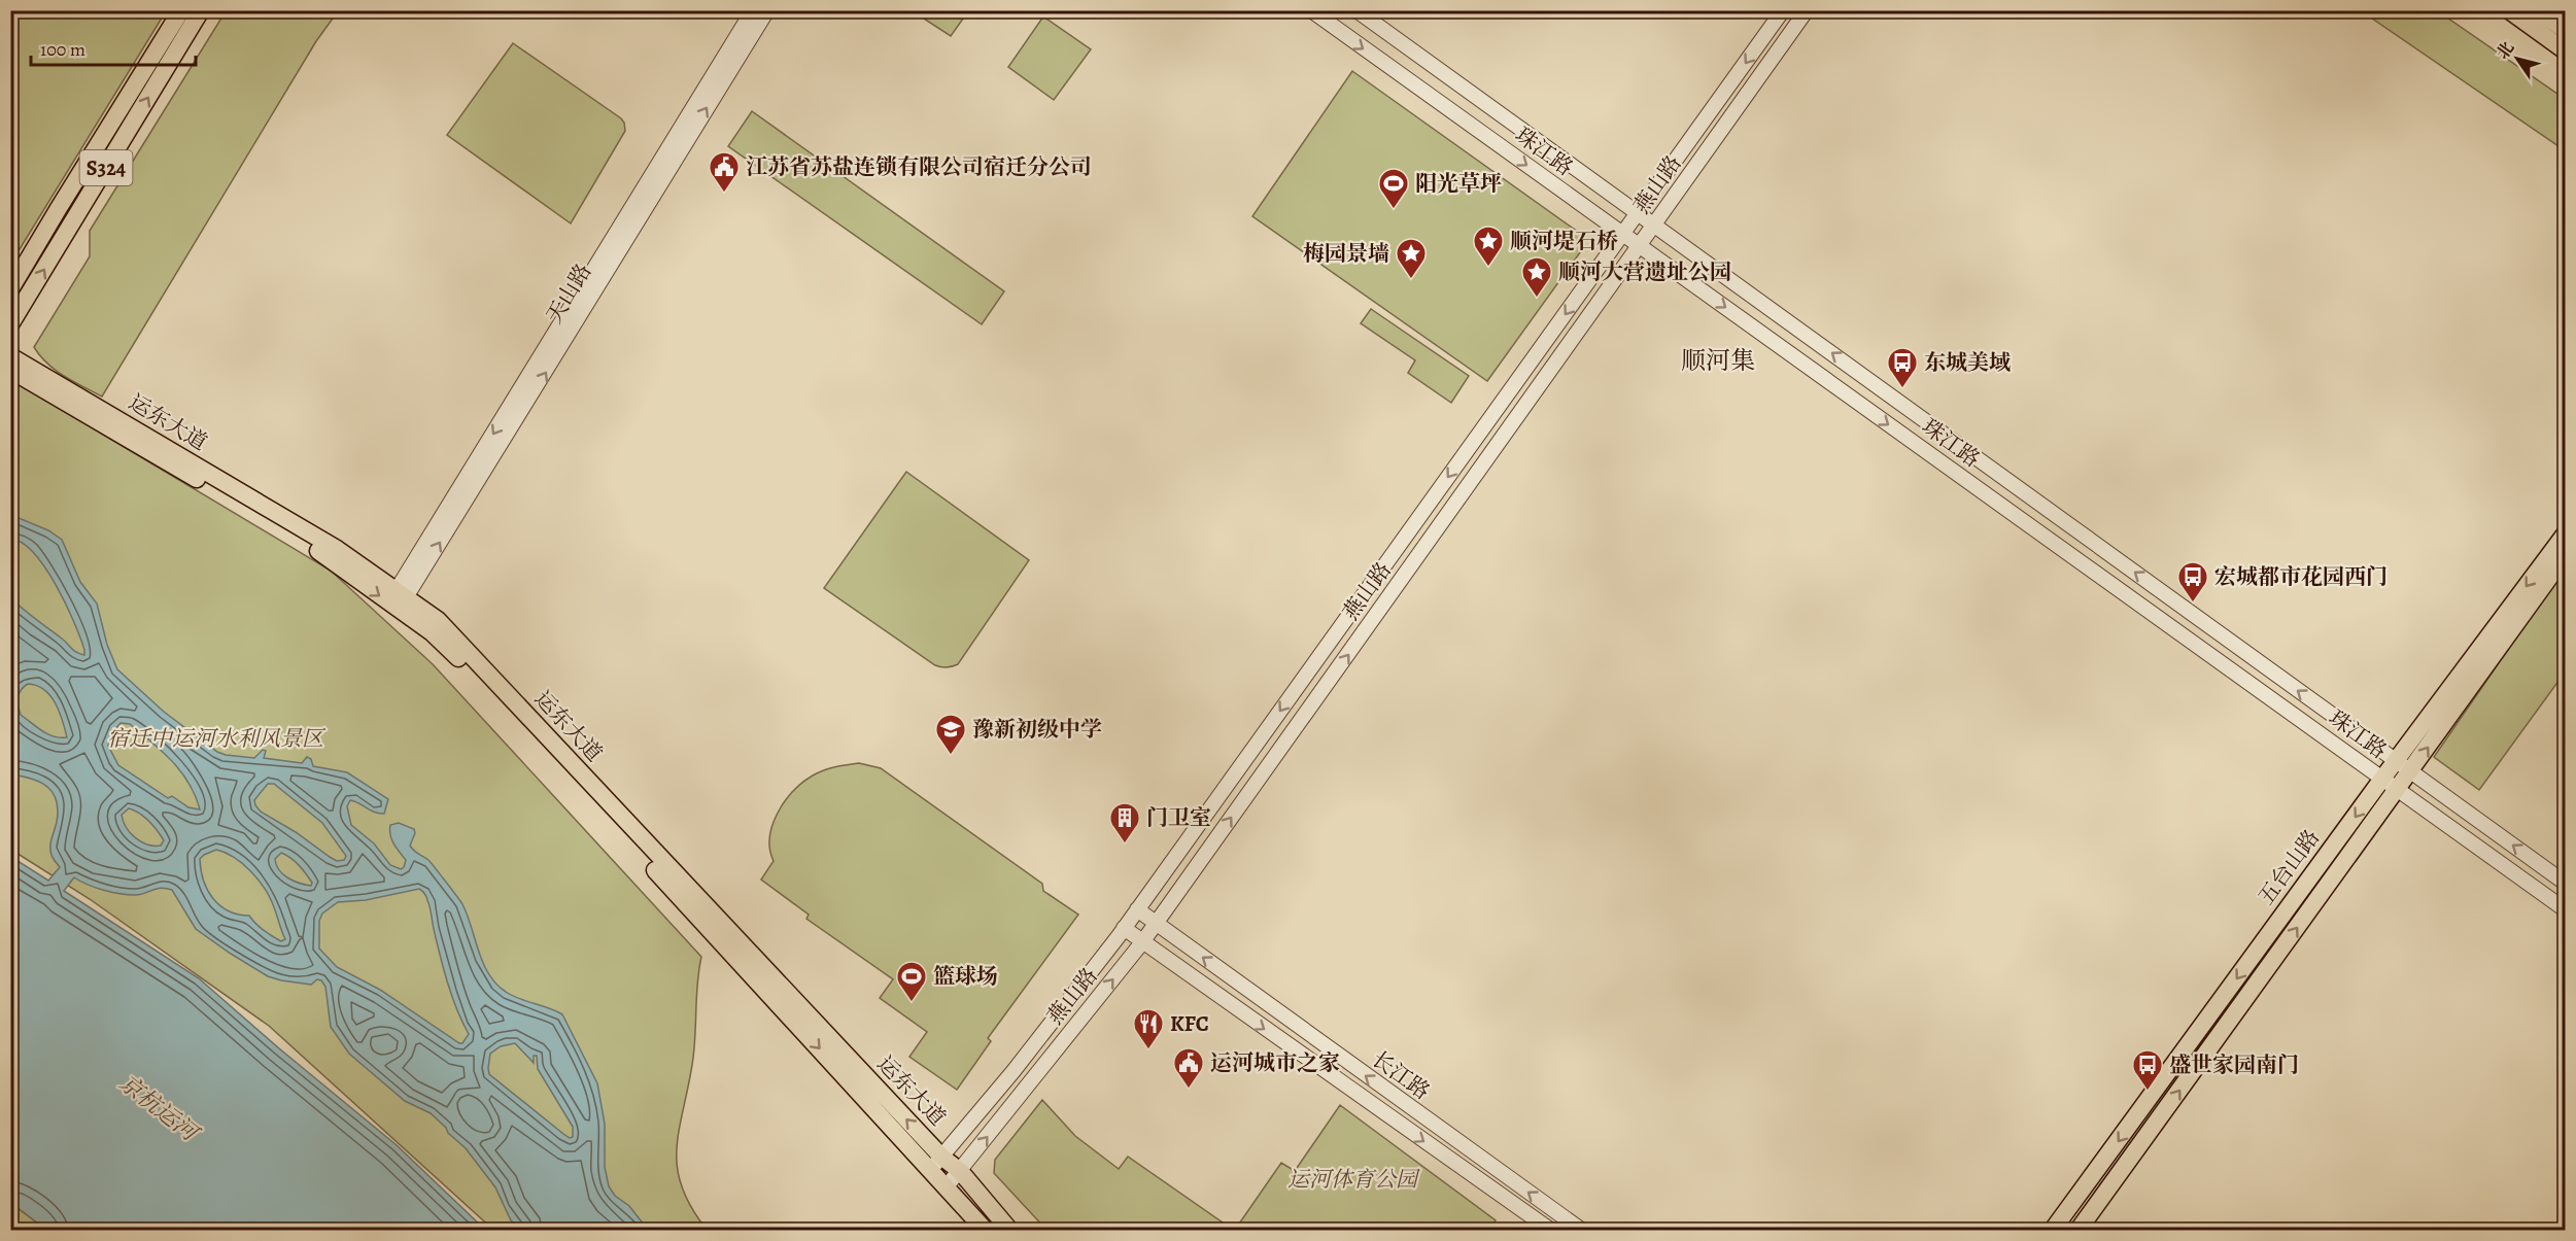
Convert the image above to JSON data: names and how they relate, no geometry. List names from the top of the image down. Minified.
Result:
{"streets":{"main road":["S324","运东大道","五台山路"],"street":["珠江路","燕山路","天山路","长江路"]},"crossings":[["珠江路","燕山路"],["珠江路","五台山路"],["燕山路","运东大道"],["燕山路","长江路"],["天山路","运东大道"]],"districts":["顺河集"],"water":["京杭运河"],"parks":["宿迁中运河水利风景区","运河体育公园"],"places":{"public building":["江苏省苏盐连锁有限公司宿迁分公司","运河城市之家"],"sports":["阳光草坪","篮球场"],"place":["顺河堤石桥","梅园景墙","顺河大营遗址公园"],"bus stop":["东城美域","宏城都市花园西门","盛世家园南门"],"school or university":["豫新初级中学"],"building":["门卫室"],"restaurant":["KFC"]},"scale_bar":"100 m","north":"top left"}
